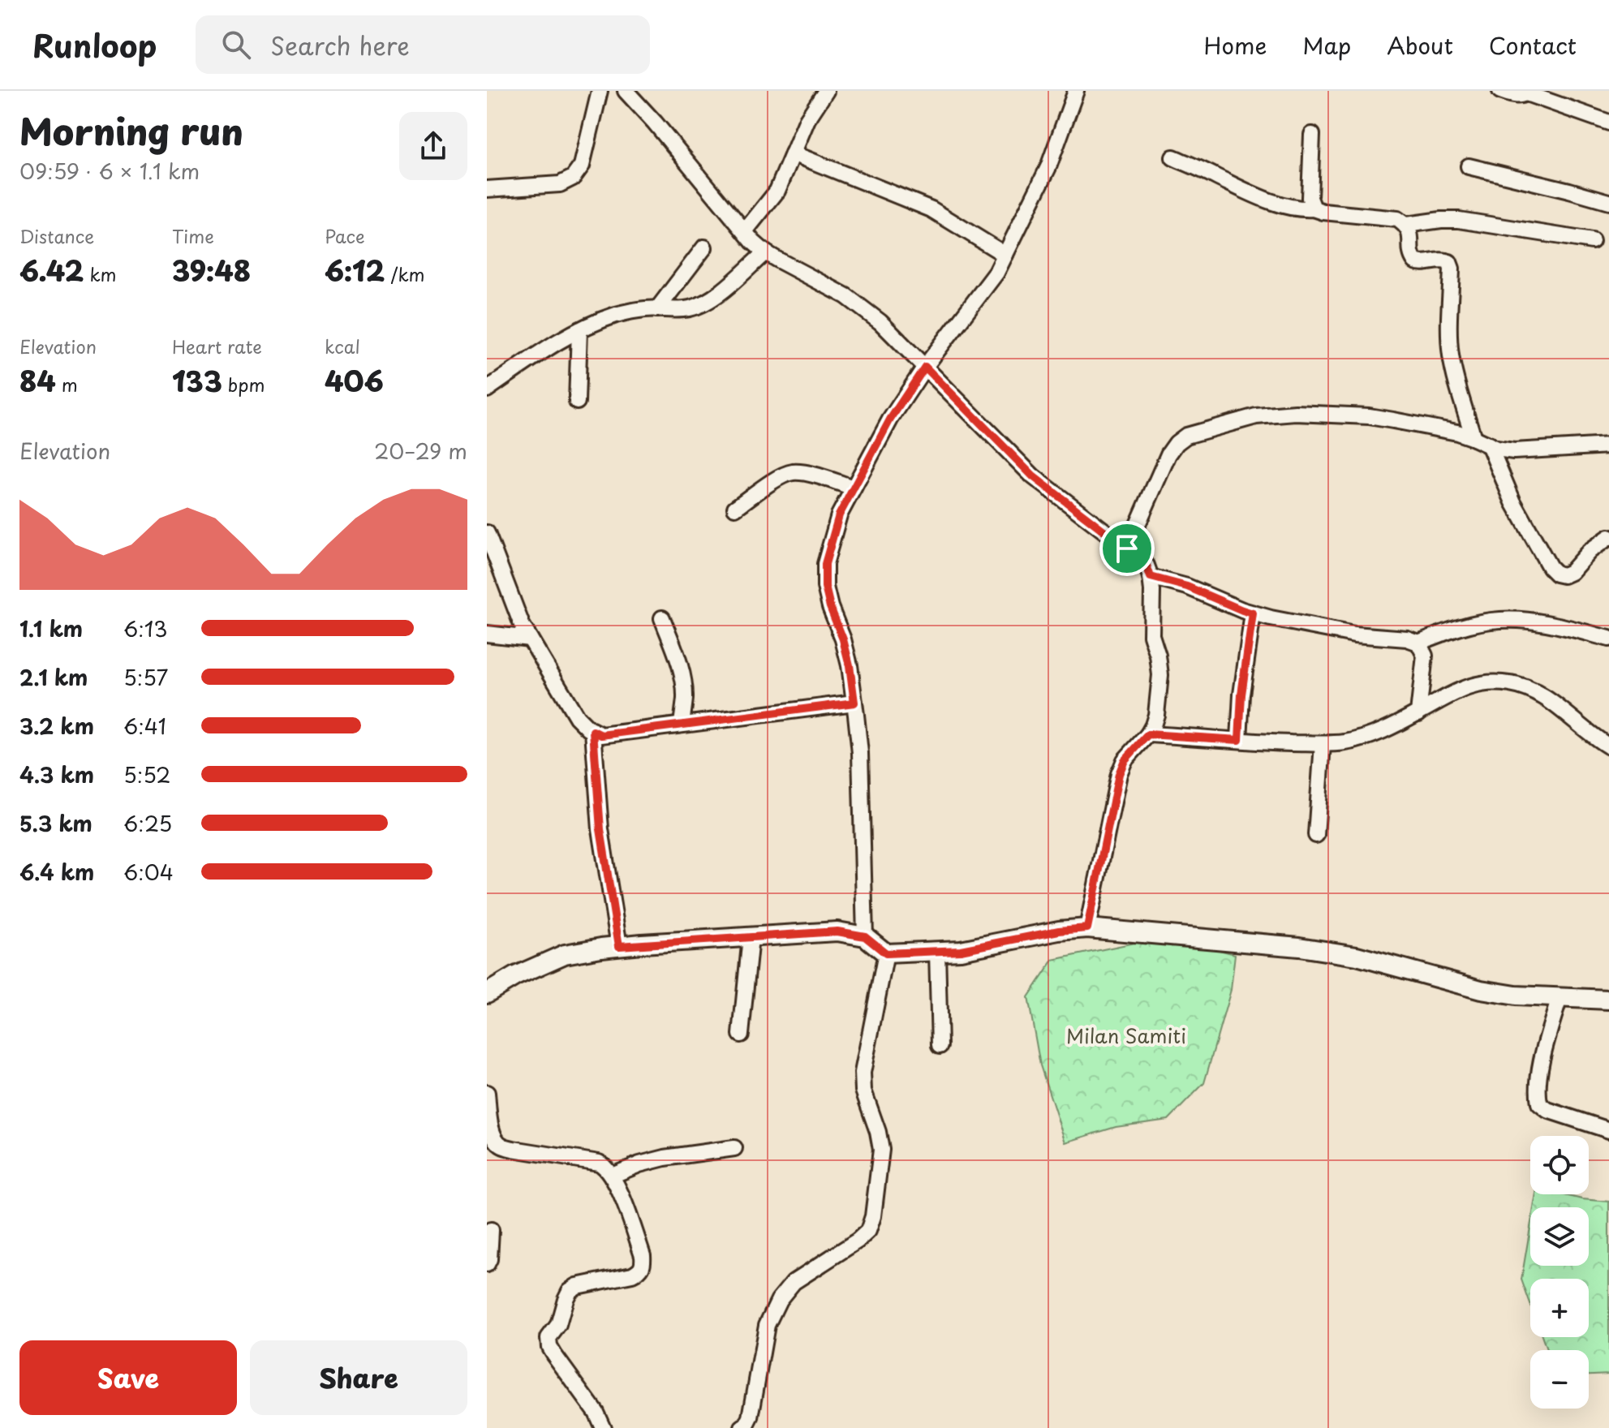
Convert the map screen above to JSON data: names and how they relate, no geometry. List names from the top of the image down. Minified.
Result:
{"parks":["Milan Samiti"],"page":{"header":"Runloop","search":"Search here","nav":["Home","Map","About","Contact"],"heading":["Morning run","09:59 · 6 × 1.1 km"],"stats":[["Distance","6.42 km"],["Time","39:48"],["Pace","6:12 /km"],["Elevation","84 m"],["Heart rate","133 bpm"],["kcal","406"]],"chart":["Elevation","20–29 m"],"list":[{"name":"1.1 km","note":"6:13"},{"name":"2.1 km","note":"5:57"},{"name":"3.2 km","note":"6:41"},{"name":"4.3 km","note":"5:52"},{"name":"5.3 km","note":"6:25"},{"name":"6.4 km","note":"6:04"}],"map_buttons":["+","−"],"buttons":["Save","Share"]}}
